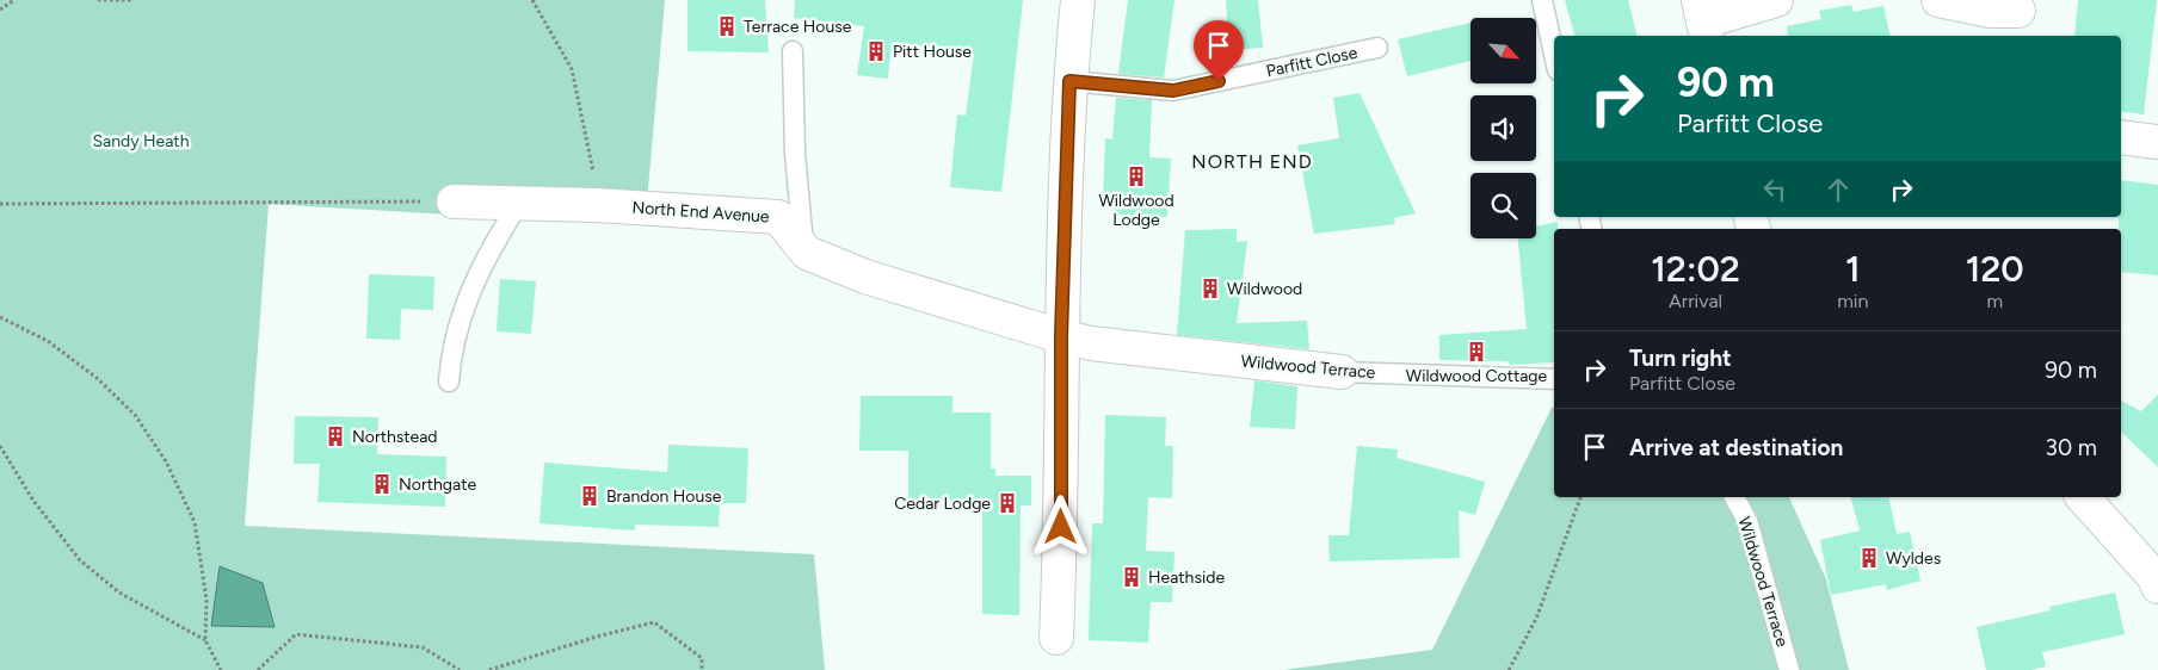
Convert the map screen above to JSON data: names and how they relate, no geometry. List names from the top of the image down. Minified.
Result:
{"streets":{"street":["North End Avenue","Wildwood Terrace"],"lane":["Parfitt Close"]},"crossings":[["North End Avenue","Wildwood Terrace"]],"districts":["NORTH END"],"parks":["Sandy Heath"],"places":{"building":["Terrace House","Pitt House","Wildwood Lodge","Wildwood","Wildwood Cottage","Northstead","Northgate","Brandon House","Cedar Lodge","Wyldes","Heathside"]},"north":"bottom right","page":{"turn":["90 m","Parfitt Close"],"eta":["12:02","Arrival","1","min","120","m"],"list":[{"name":"Turn right","note":"Parfitt Close","value":"90 m"},{"name":"Arrive at destination","value":"30 m"}]}}
